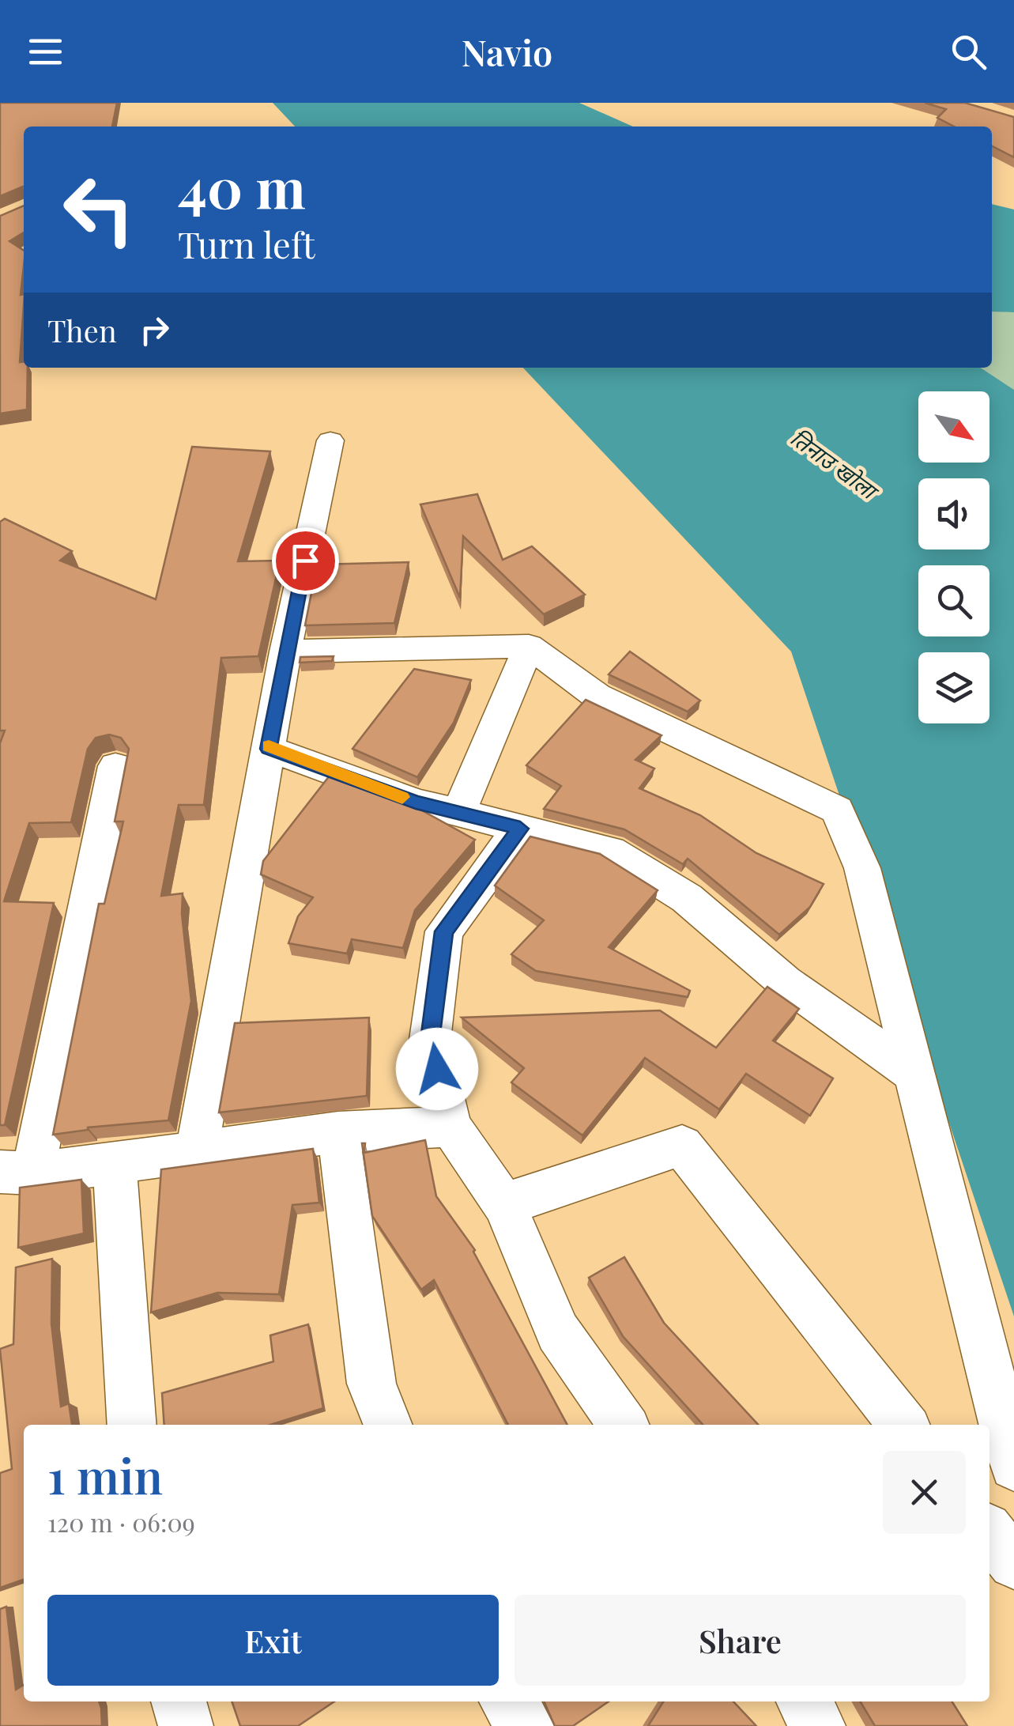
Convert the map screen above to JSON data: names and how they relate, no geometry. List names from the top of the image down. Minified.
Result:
{"water":["तिनाउ खोला"],"north":"bottom right","page":{"header":"Navio","turn":["40 m","Turn left"],"then":"Then","heading":["1 min","120 m · 06:09"],"buttons":["Exit","Share"]}}
